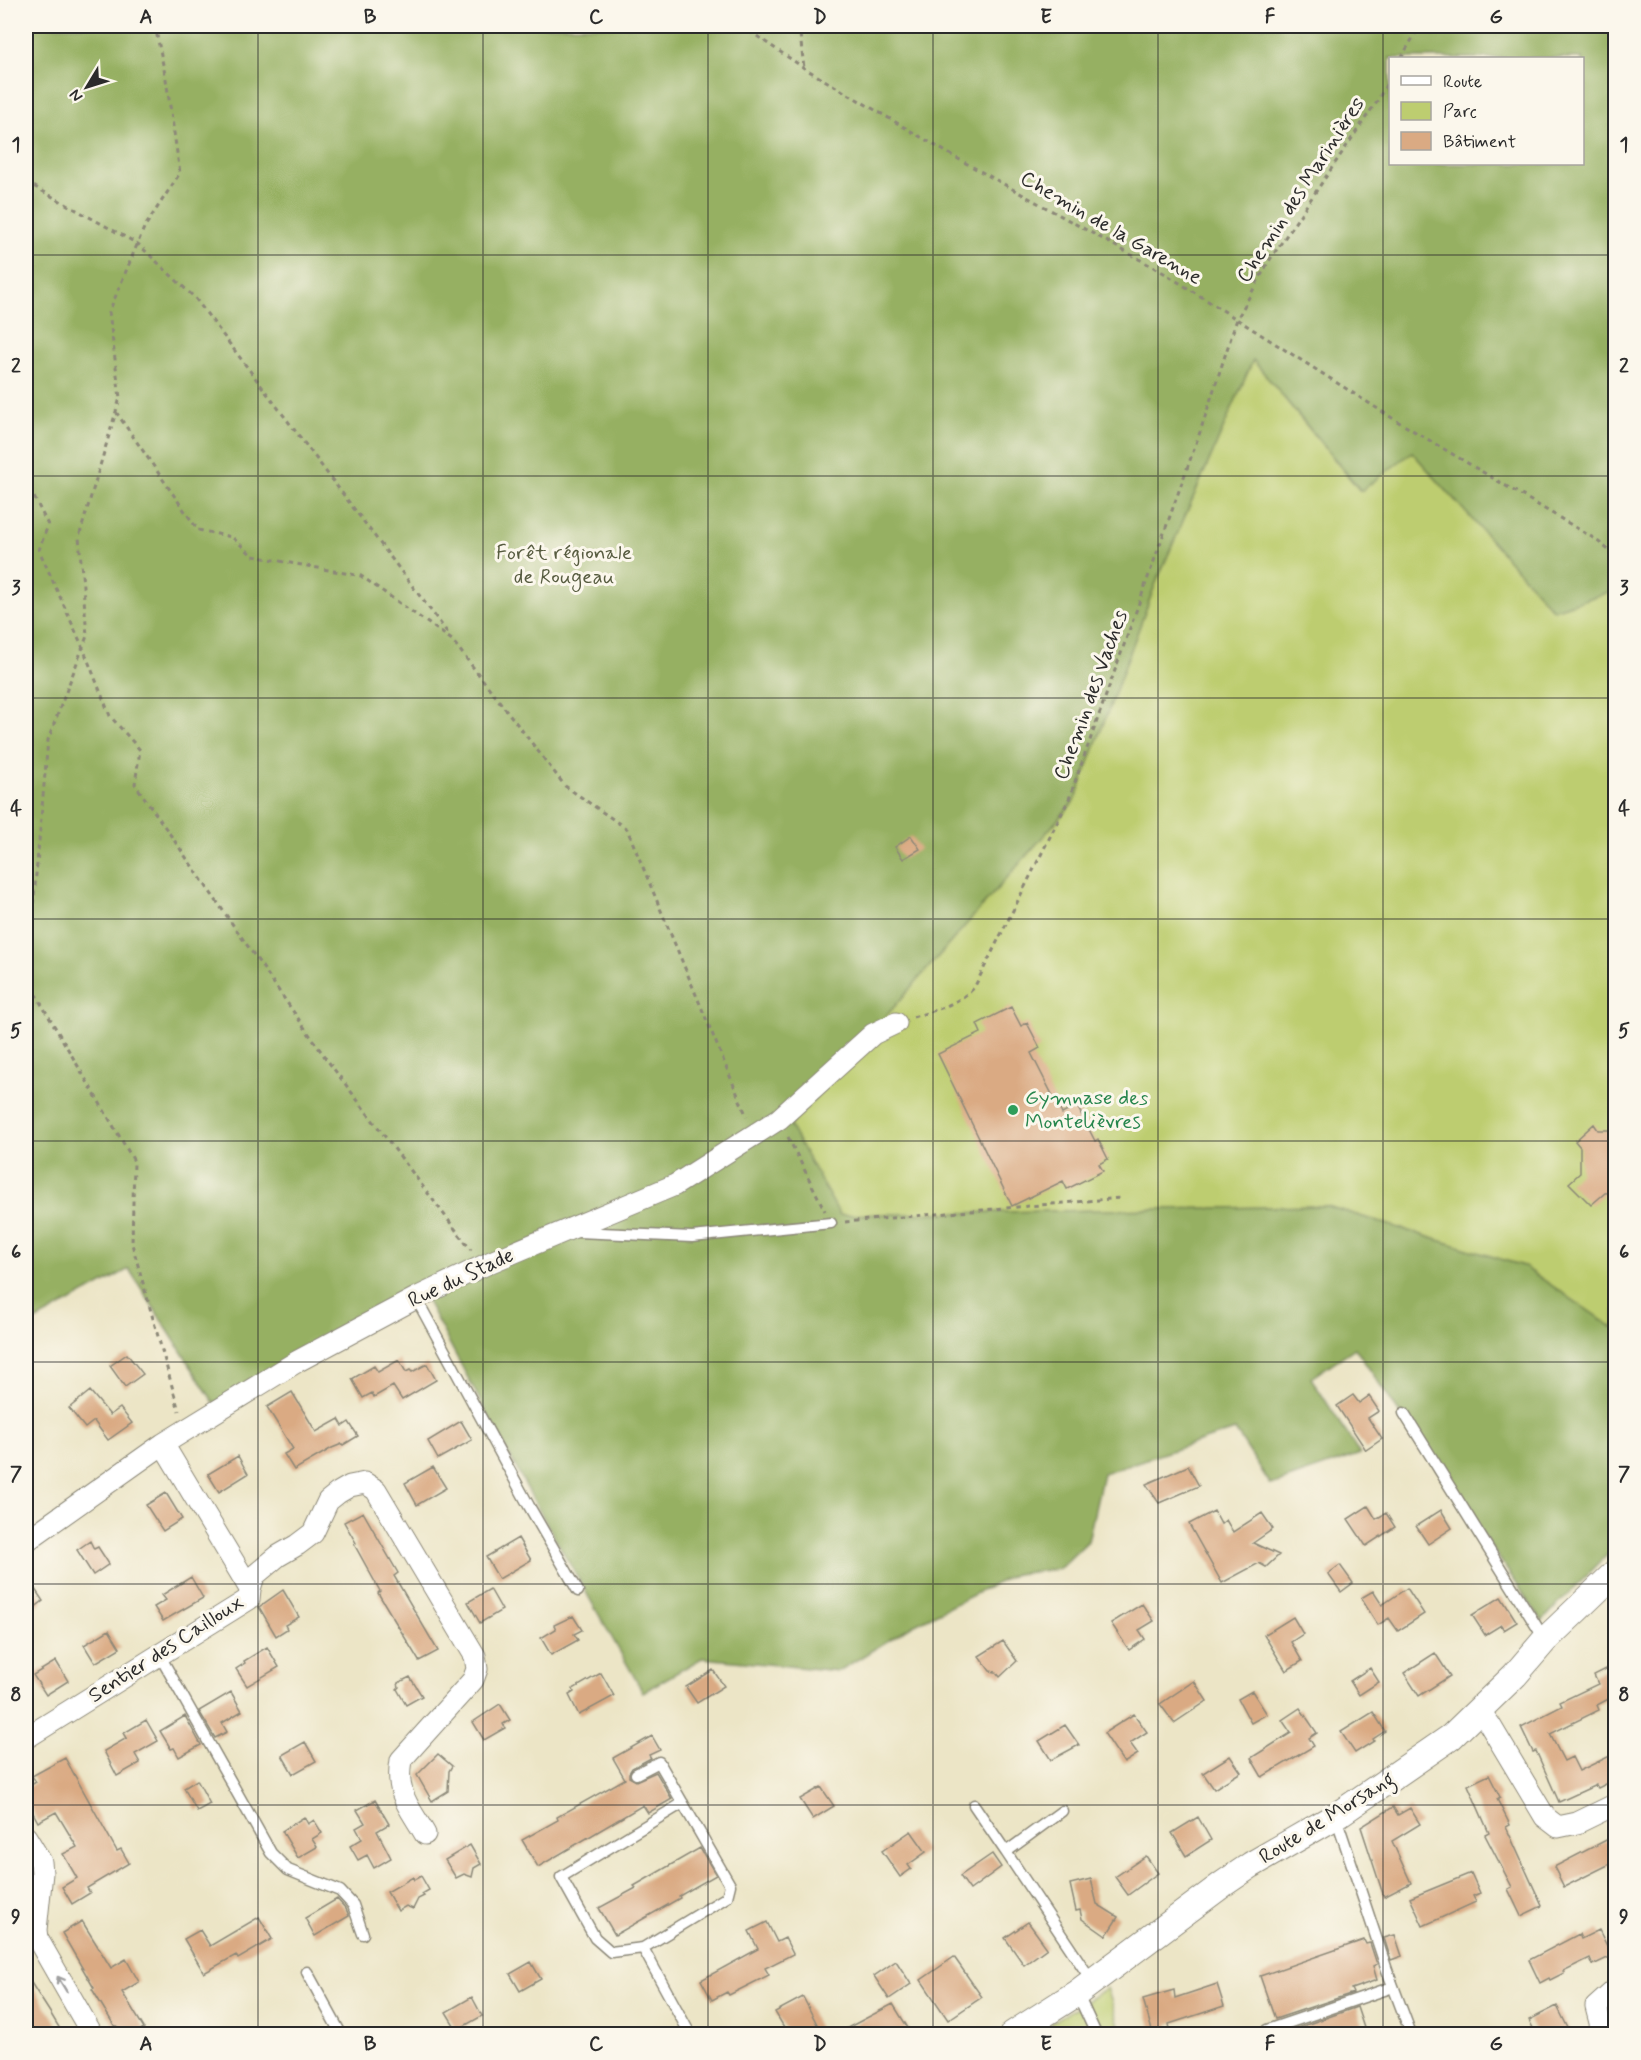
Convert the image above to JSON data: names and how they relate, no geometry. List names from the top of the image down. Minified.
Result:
{"streets":{"street":["Rue du Stade","Sentier des Cailloux","Route de Morsang"],"path":["Chemin des Marinières","Chemin de la Garenne","Chemin des Vaches"]},"crossings":[["Chemin des Marinières","Chemin de la Garenne"],["Chemin des Marinières","Chemin des Vaches"],["Chemin de la Garenne","Chemin des Vaches"],["Chemin des Vaches","Rue du Stade"],["Rue du Stade","Sentier des Cailloux"]],"parks":["Forêt régionale de Rougeau"],"places":["Gymnase des Montelièvres"],"legend":["Route","Parc","Bâtiment"],"north":"bottom left","grid":{"columns":["A","B","C","D","E","F","G"],"rows":["1","2","3","4","5","6","7","8","9"]}}
